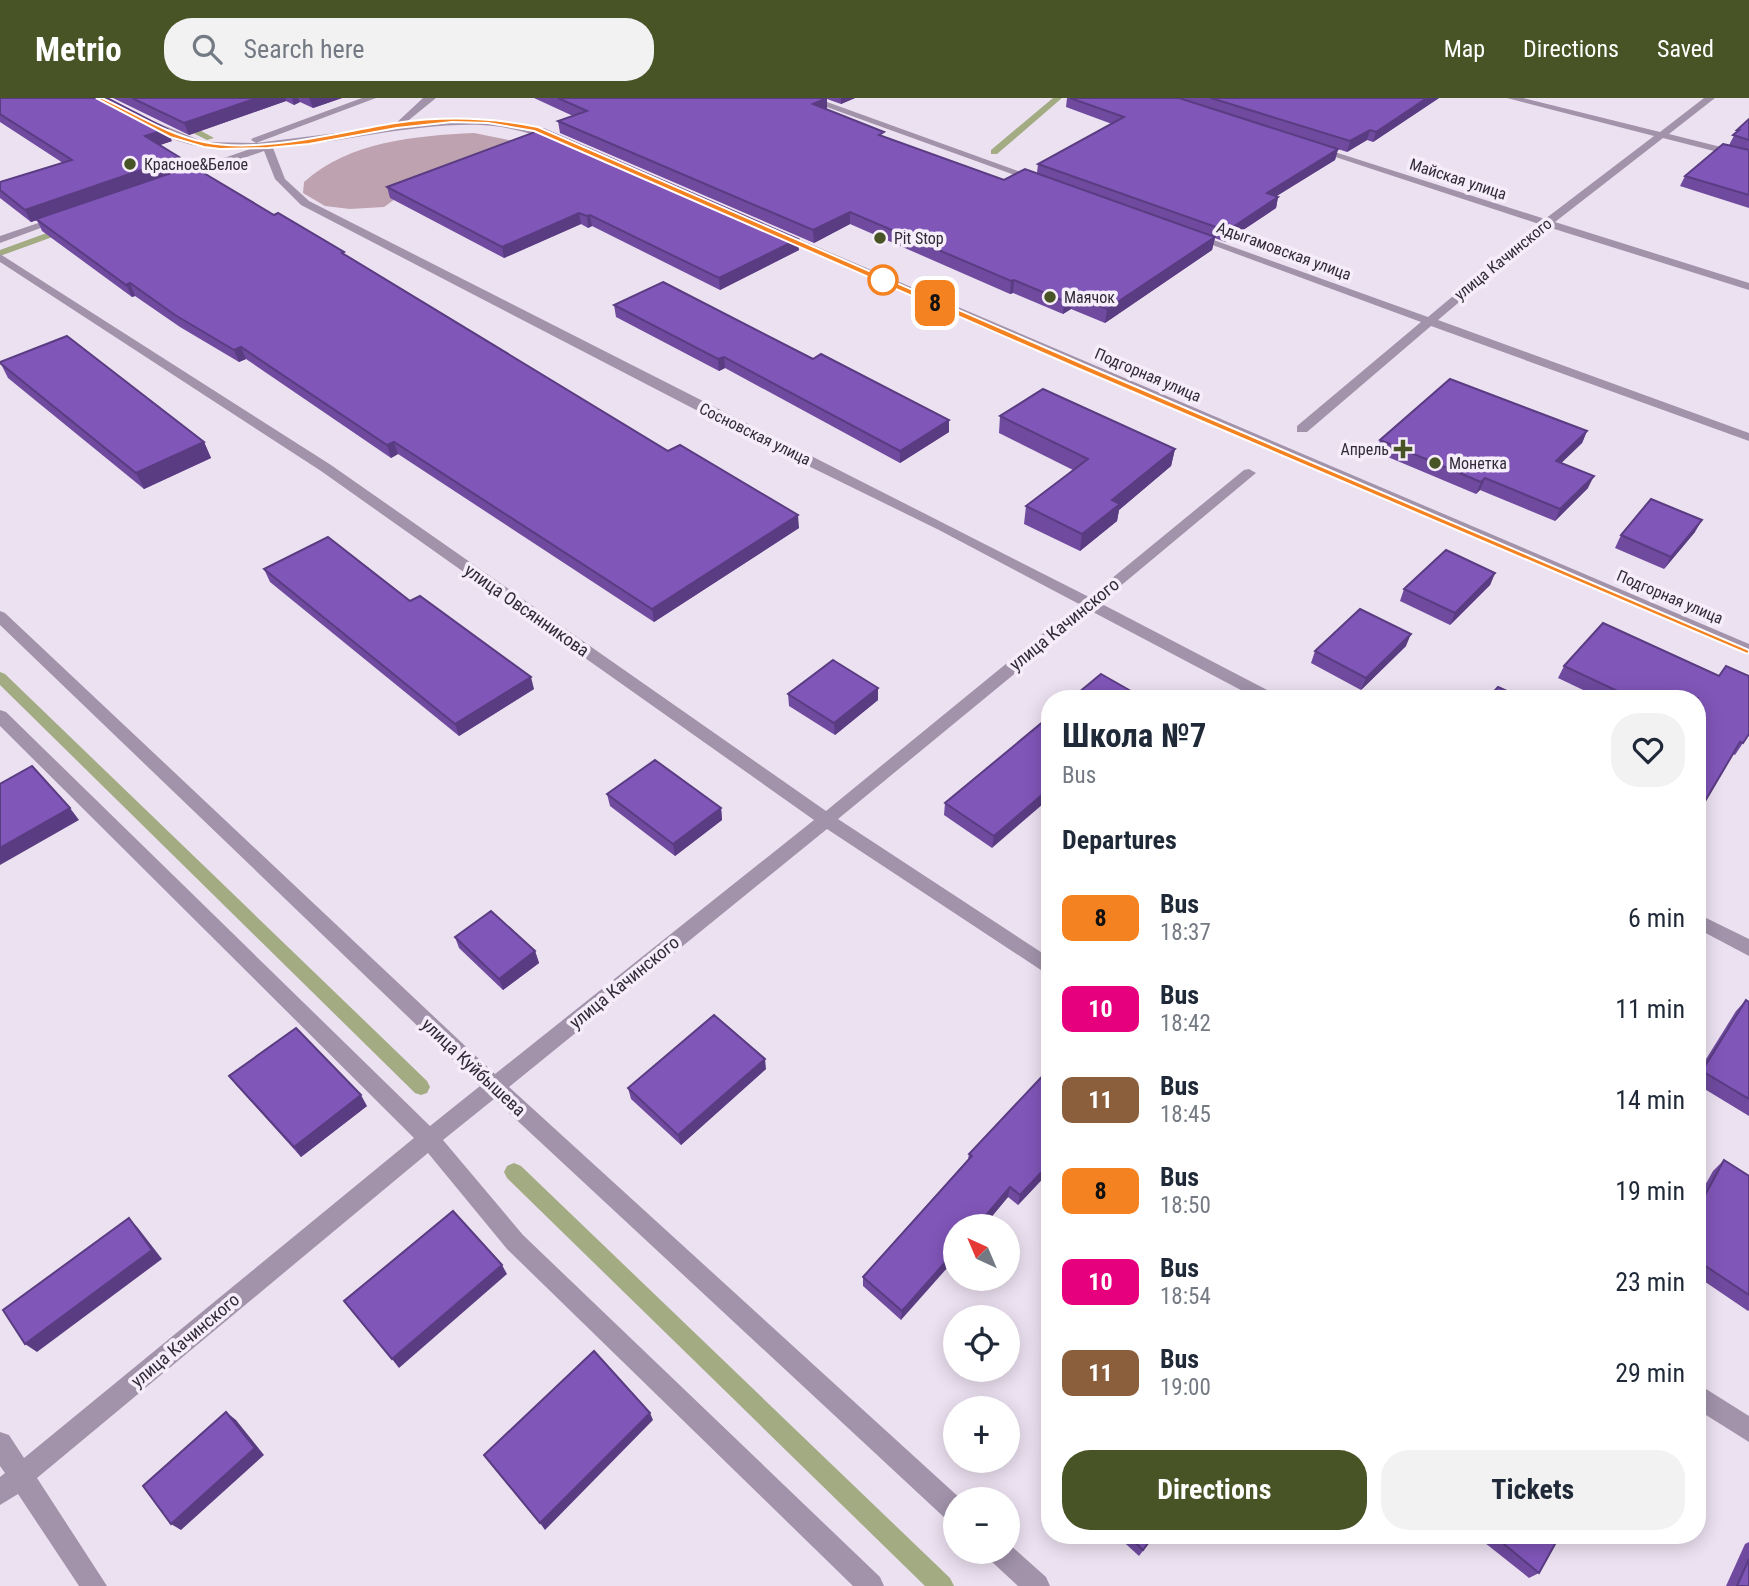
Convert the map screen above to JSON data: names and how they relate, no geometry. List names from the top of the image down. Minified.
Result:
{"streets":{"street":["Майская улица","Адыгамовская улица","улица Качинского","Подгорная улица","Сосновская улица","улица Овсянникова","улица Куйбышева"]},"crossings":[["Майская улица","улица Качинского"],["Адыгамовская улица","улица Качинского"],["улица Качинского","Сосновская улица"],["улица Качинского","улица Овсянникова"],["улица Качинского","улица Куйбышева"]],"places":{"other":["Красное&Белое","Pit Stop","Маячок","Монетка"],"health":["Апрель"]},"lines":["bus line 8"],"north":"top left","page":{"header":"Metrio","search":"Search here","nav":["Map","Directions","Saved"],"on_map":"8","heading":[["Школа №7","Bus"],"Departures"],"list":[{"mark":"8","name":"Bus","note":"18:37","value":"6 min"},{"mark":"10","name":"Bus","note":"18:42","value":"11 min"},{"mark":"11","name":"Bus","note":"18:45","value":"14 min"},{"mark":"8","name":"Bus","note":"18:50","value":"19 min"},{"mark":"10","name":"Bus","note":"18:54","value":"23 min"},{"mark":"11","name":"Bus","note":"19:00","value":"29 min"}],"map_buttons":["+","−"],"buttons":["Directions","Tickets"]}}
